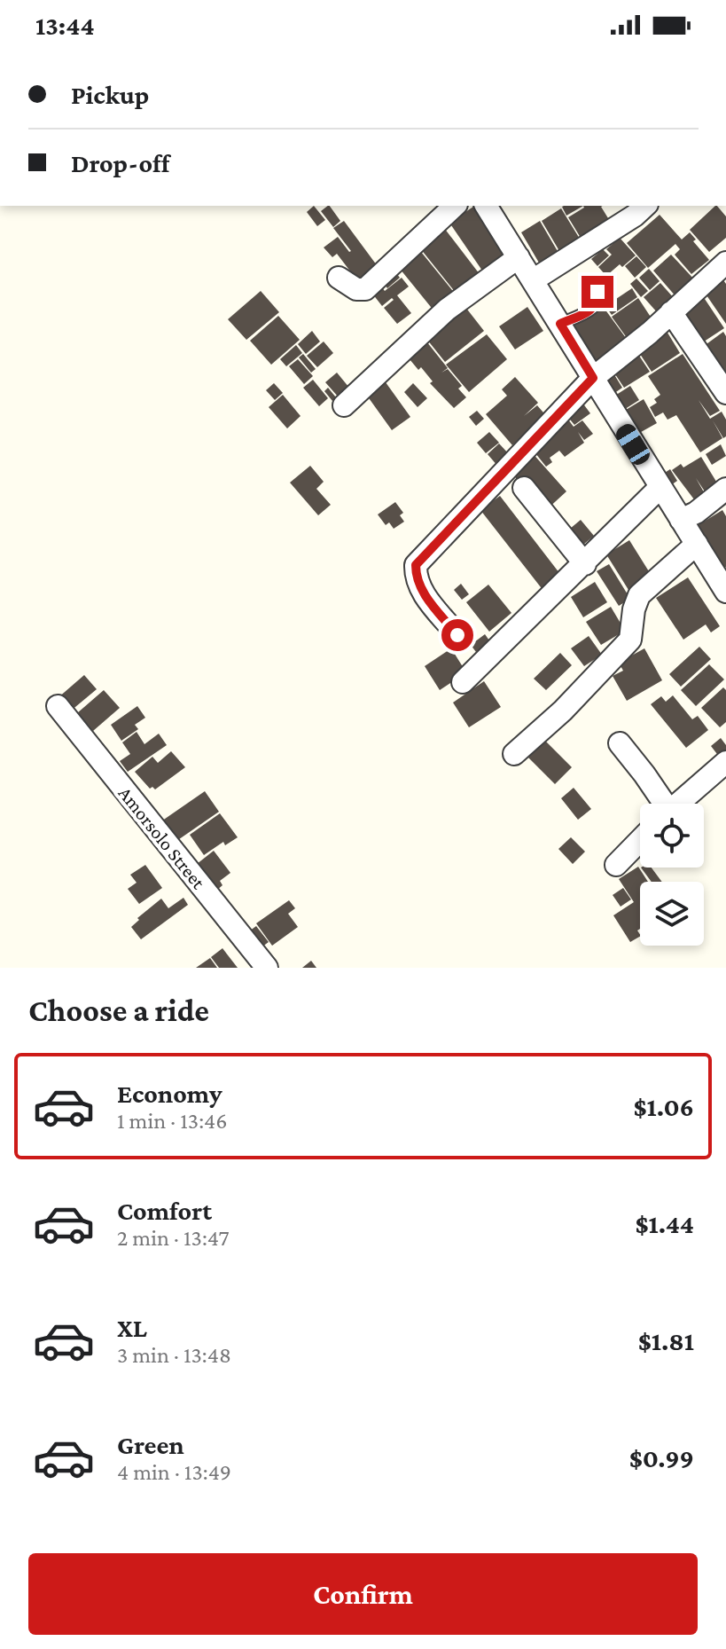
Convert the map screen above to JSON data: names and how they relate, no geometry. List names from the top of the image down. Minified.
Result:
{"streets":{"street":["Amorsolo Street"]},"page":{"status":"13:44","banner":["Pickup","Drop-off"],"heading":"Choose a ride","list":[{"name":"Economy","note":"1 min · 13:46","value":"$1.06"},{"name":"Comfort","note":"2 min · 13:47","value":"$1.44"},{"name":"XL","note":"3 min · 13:48","value":"$1.81"},{"name":"Green","note":"4 min · 13:49","value":"$0.99"}],"buttons":"Confirm"}}
